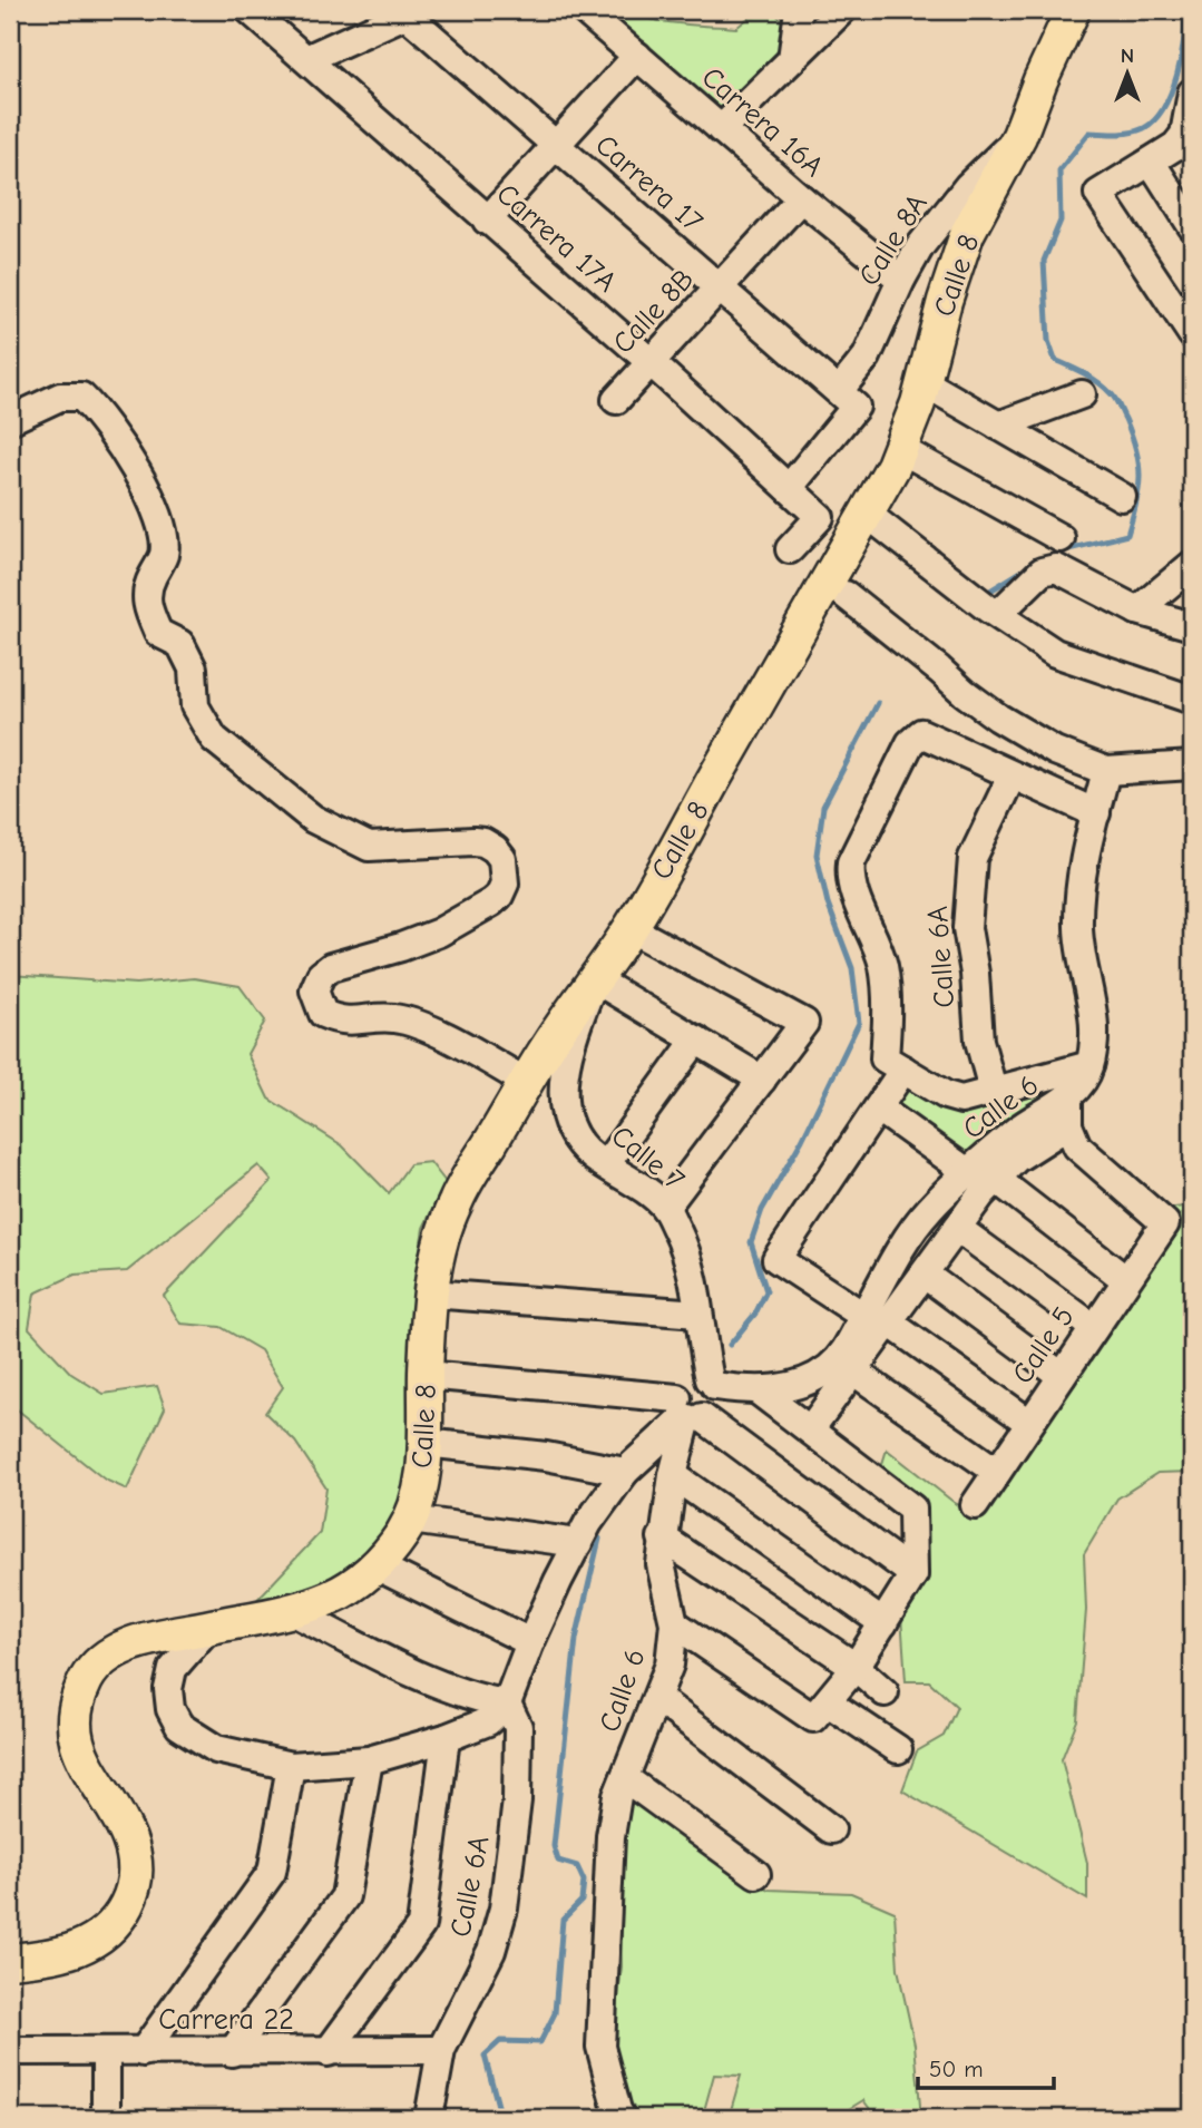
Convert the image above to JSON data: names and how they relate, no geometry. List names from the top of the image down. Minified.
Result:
{"streets":{"main road":["Calle 8"],"street":["Carrera 16A","Carrera 17","Carrera 17A","Calle 8A","Calle 8B","Calle 6A","Calle 6","Calle 7","Calle 5","Carrera 22"]},"crossings":[["Carrera 16A","Calle 8A"],["Carrera 16A","Calle 8B"],["Carrera 17","Calle 8A"],["Carrera 17","Calle 8B"],["Carrera 17A","Calle 8A"],["Carrera 17A","Calle 8B"],["Calle 8A","Calle 8"],["Calle 8","Calle 7"],["Calle 6A","Carrera 22"],["Calle 6","Calle 7"]],"scale_bar":"50 m","north":"top"}
